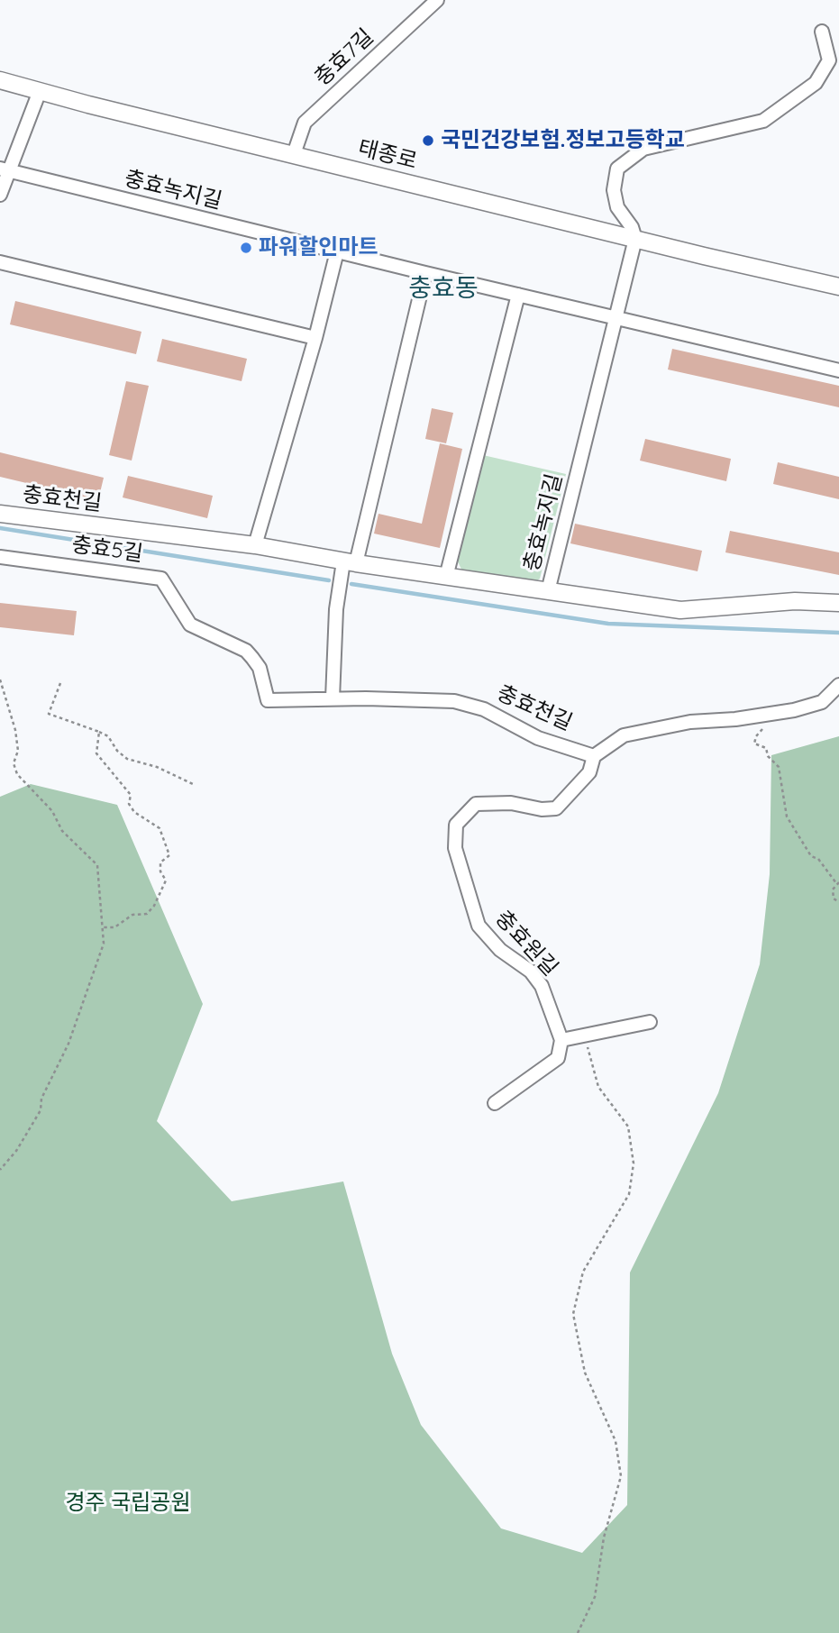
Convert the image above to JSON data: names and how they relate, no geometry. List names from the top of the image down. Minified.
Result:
{"streets":{"street":["충효7길","태종로","충효녹지길","충효천길","충효5길","충효원길"]},"crossings":[["충효7길","태종로"],["충효녹지길","충효천길"],["충효천길","충효5길"],["충효천길","충효원길"]],"districts":["충효동"],"parks":["경주 국립공원"],"places":["국민건강보험.정보고등학교","파워할인마트"]}
